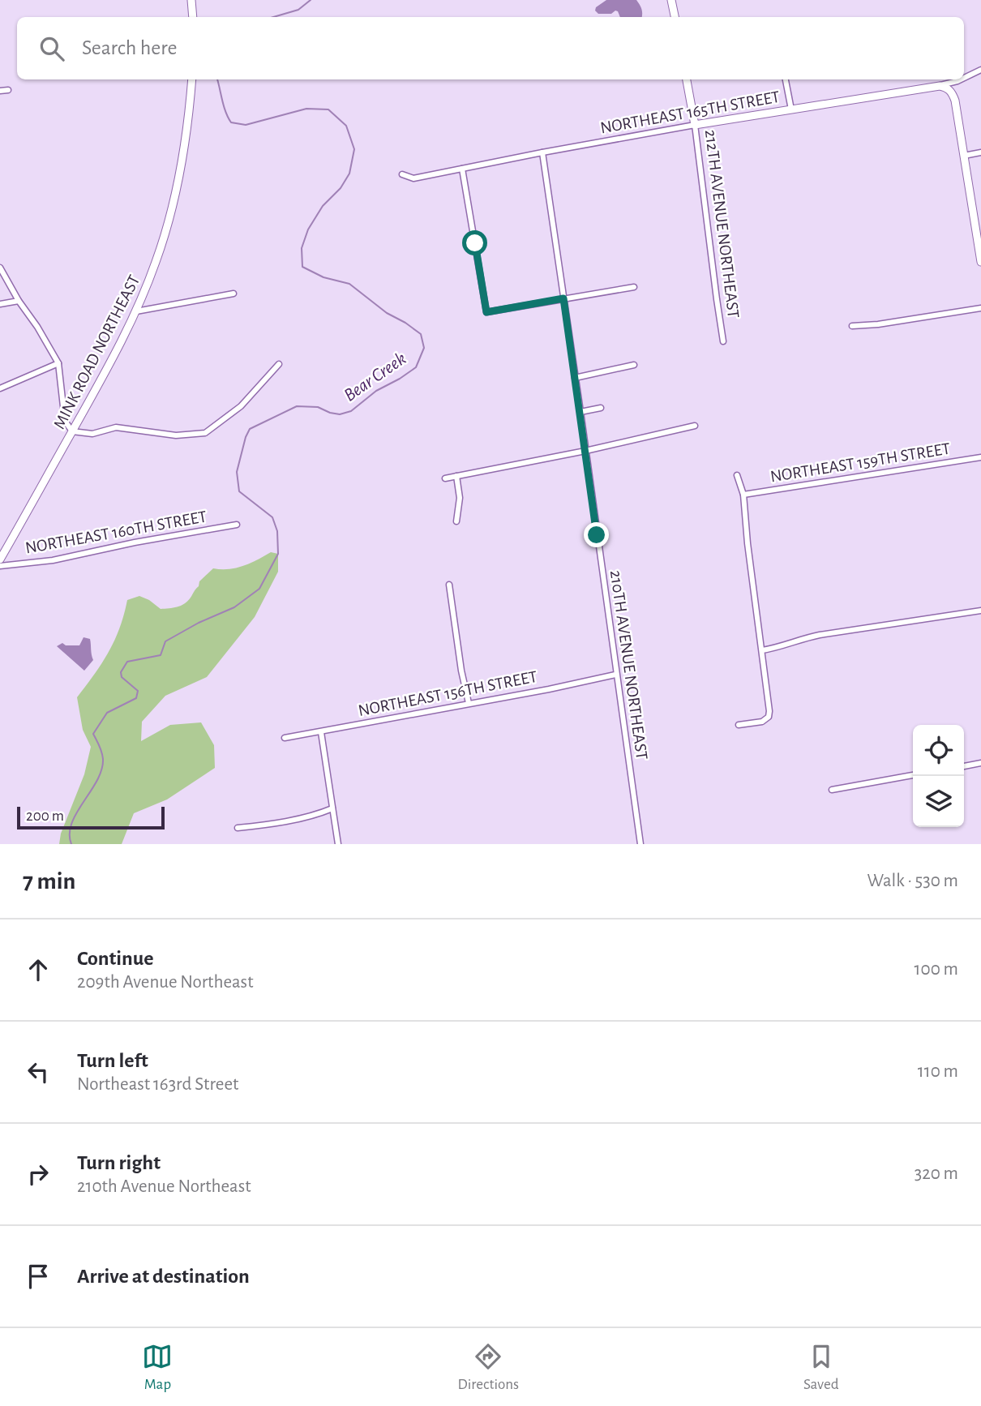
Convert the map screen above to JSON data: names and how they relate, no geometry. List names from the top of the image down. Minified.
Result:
{"streets":{"street":["NORTHEAST 165TH STREET","212TH AVENUE NORTHEAST","MINK ROAD NORTHEAST","NORTHEAST 159TH STREET","NORTHEAST 160TH STREET","210TH AVENUE NORTHEAST","NORTHEAST 156TH STREET"]},"crossings":[["NORTHEAST 165TH STREET","212TH AVENUE NORTHEAST"],["NORTHEAST 165TH STREET","210TH AVENUE NORTHEAST"],["210TH AVENUE NORTHEAST","NORTHEAST 156TH STREET"]],"water":["Bear Creek"],"scale_bar":"200 m","page":{"search":"Search here","scale":"200 m","heading":["7 min","Walk · 530 m"],"list":[["Continue","209th Avenue Northeast","100 m"],["Turn left","Northeast 163rd Street","110 m"],["Turn right","210th Avenue Northeast","320 m"],"Arrive at destination"],"nav":["Map","Directions","Saved"]}}
